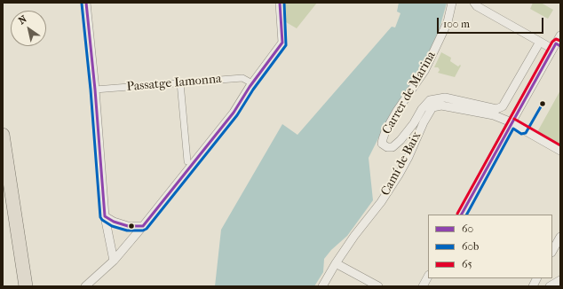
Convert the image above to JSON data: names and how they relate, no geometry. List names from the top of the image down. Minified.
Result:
{"streets":{"street":["Passatge Iamonna","Carrer de Marina","Camí de Baix"]},"lines":["transit line 60","transit line 60b","transit line 65"],"legend":["60","60b","65"],"scale_bar":"100 m","north":"top left"}
